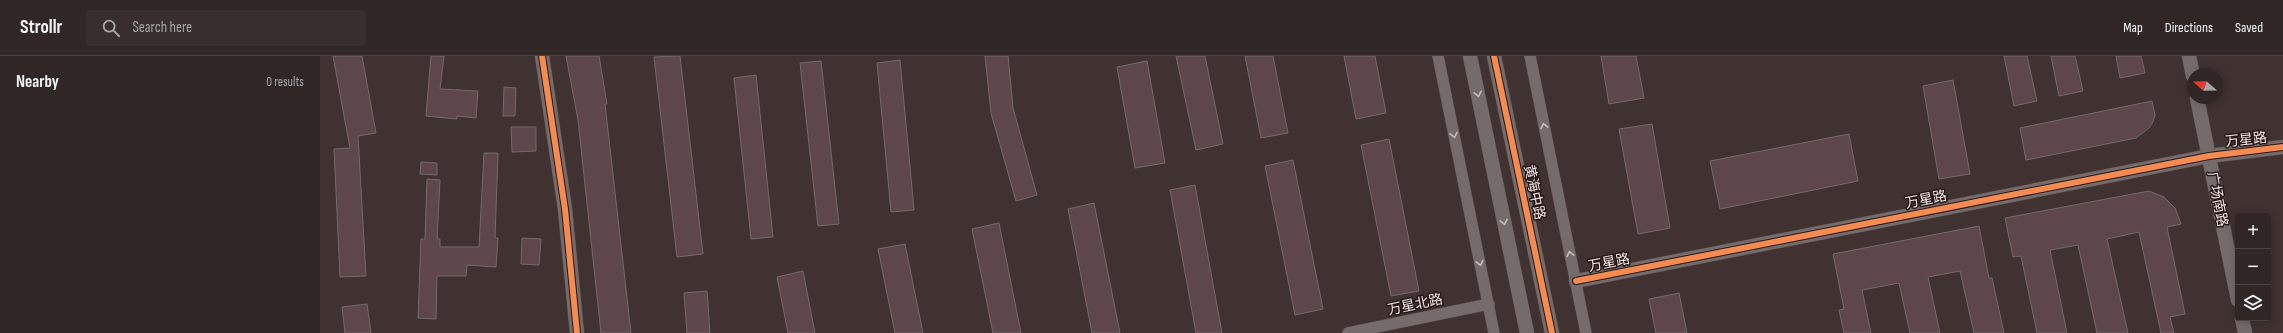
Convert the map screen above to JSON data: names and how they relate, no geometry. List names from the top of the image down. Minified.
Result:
{"streets":{"street":["万星路","黄海中路","广场南路","万星北路"]},"crossings":[["万星路","黄海中路"],["万星路","广场南路"]],"north":"left","page":{"header":"Strollr","search":"Search here","nav":["Map","Directions","Saved"],"heading":["Nearby","0 results"],"map_buttons":["+","−"]}}
